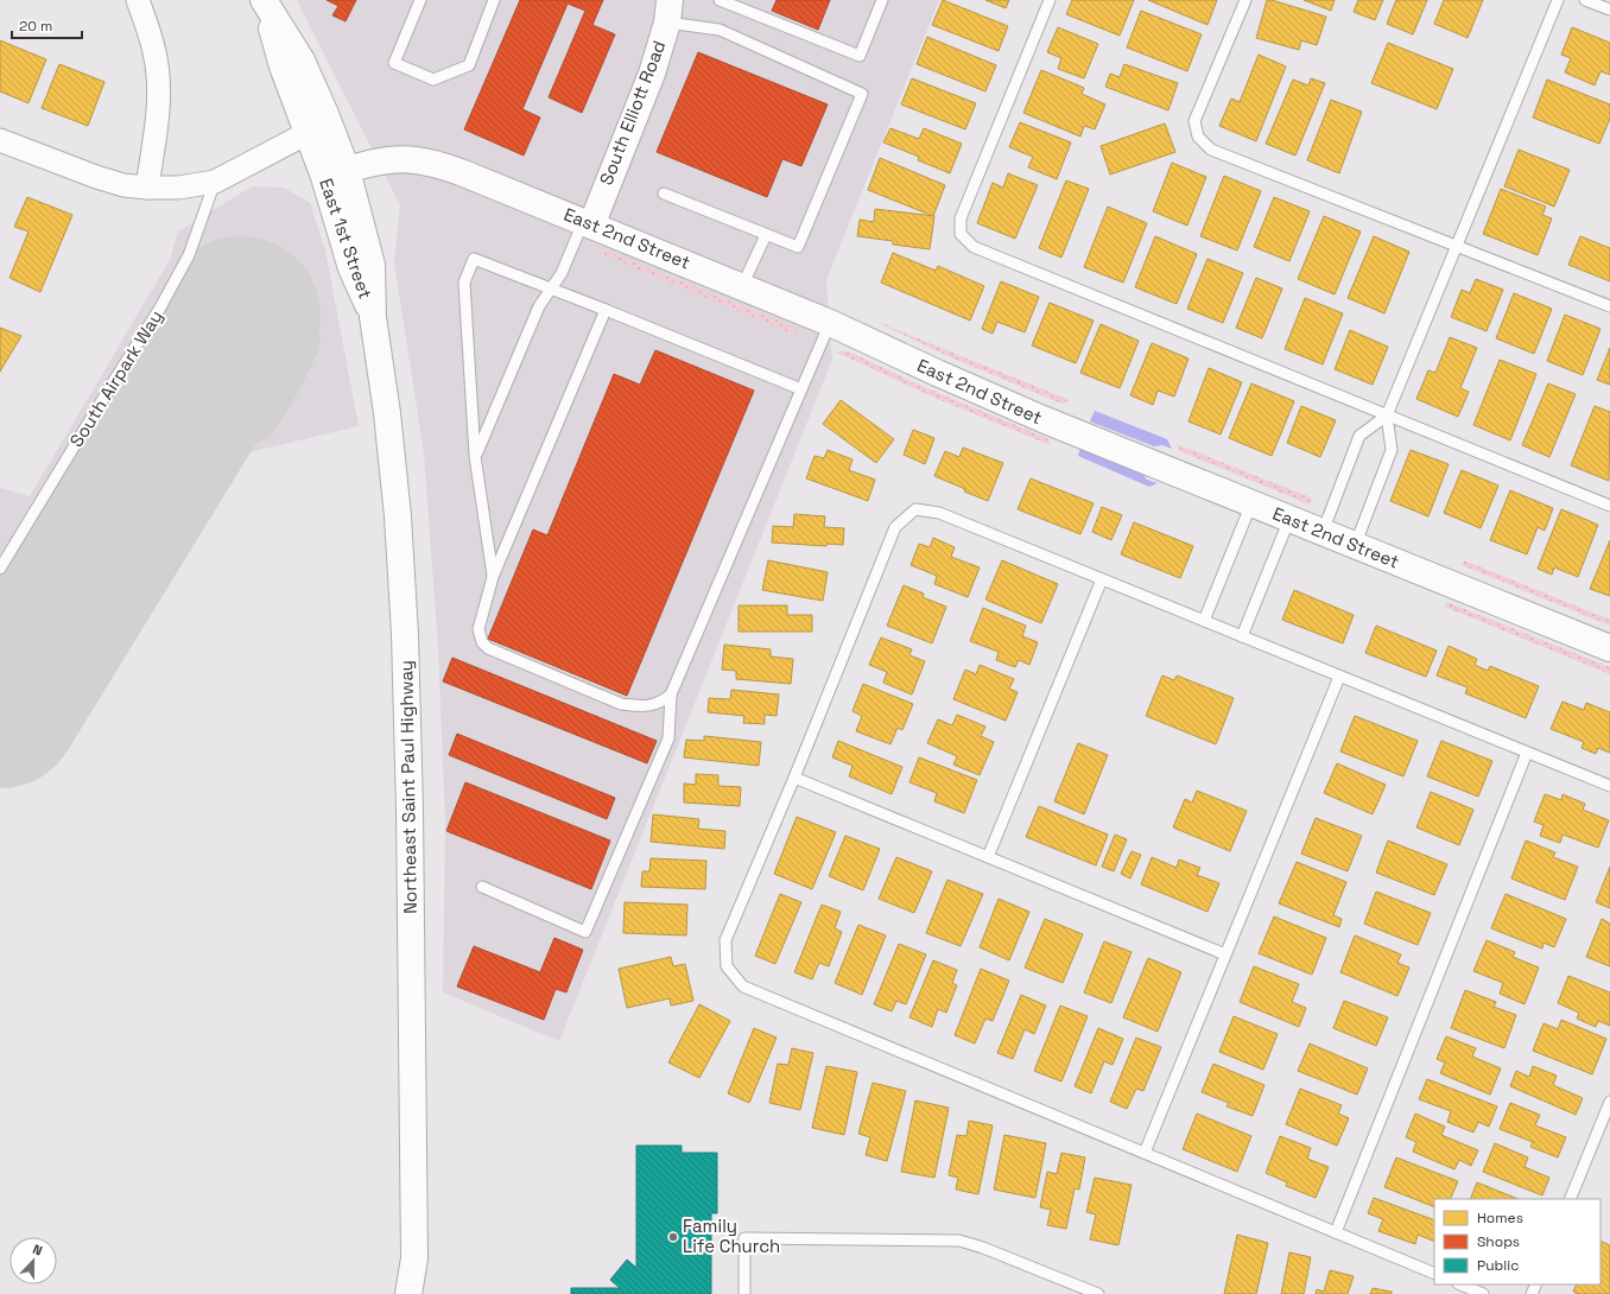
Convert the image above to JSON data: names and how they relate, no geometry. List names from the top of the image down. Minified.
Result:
{"streets":{"main road":["South Elliott Road","East 1st Street","East 2nd Street","Northeast Saint Paul Highway"],"lane":["South Airpark Way"]},"crossings":[["South Elliott Road","East 2nd Street"],["East 1st Street","East 2nd Street"],["East 1st Street","Northeast Saint Paul Highway"]],"places":["Family Life Church"],"legend":["Homes","Shops","Public"],"scale_bar":"20 m","north":"top"}
